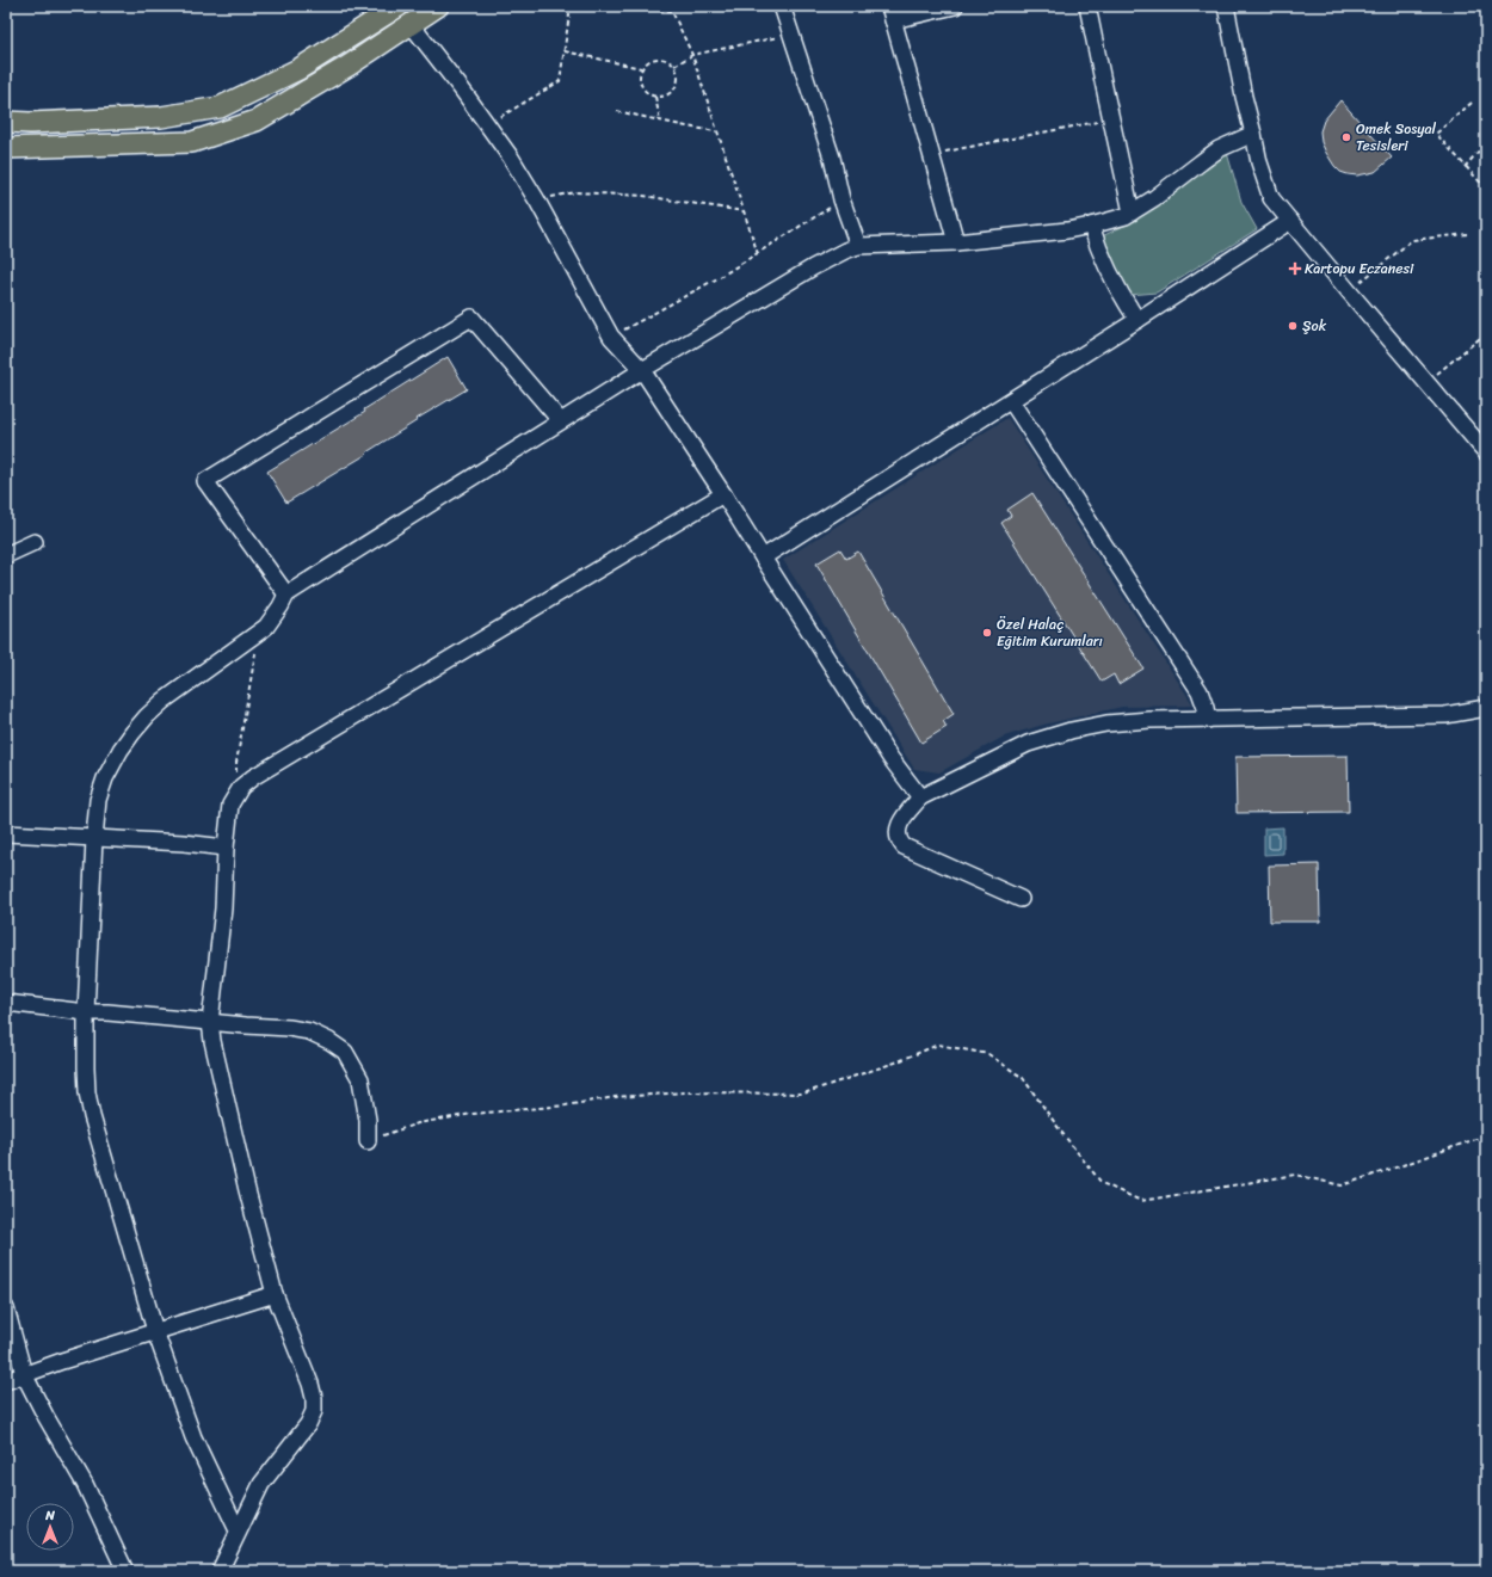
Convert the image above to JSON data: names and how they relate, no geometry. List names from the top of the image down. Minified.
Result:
{"places":{"other":["Omek Sosyal Tesisleri","Şok","Özel Halaç Eğitim Kurumları"],"health":["Kartopu Eczanesi"]},"north":"top"}
